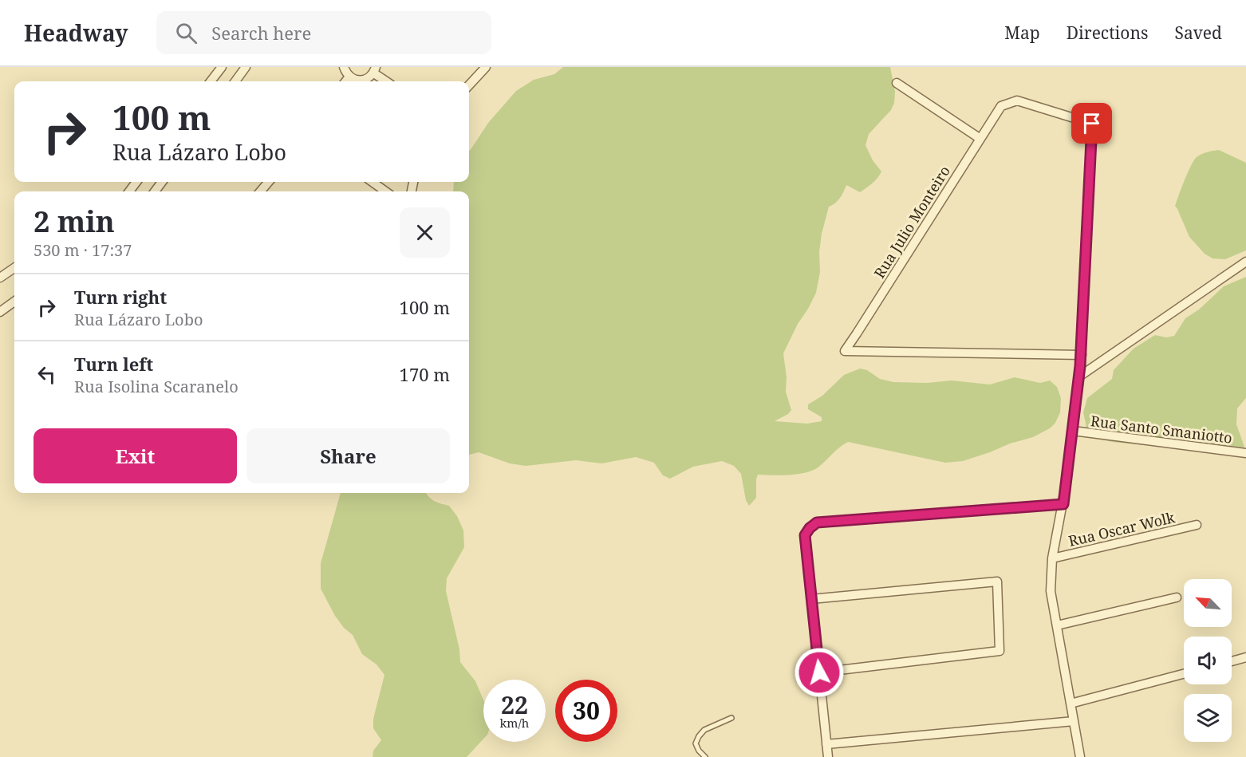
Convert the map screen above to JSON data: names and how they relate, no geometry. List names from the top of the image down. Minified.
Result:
{"streets":{"street":["Rua Julio Monteiro","Rua Santo Smaniotto","Rua Oscar Wolk"]},"north":"top left","page":{"header":"Headway","search":"Search here","nav":["Map","Directions","Saved"],"turn":["100 m","Rua Lázaro Lobo"],"heading":["2 min","530 m · 17:37"],"list":[{"name":"Turn right","note":"Rua Lázaro Lobo","value":"100 m"},{"name":"Turn left","note":"Rua Isolina Scaranelo","value":"170 m"}],"buttons":["Exit","Share"],"speed":"22 km/h","limit":"30"}}
